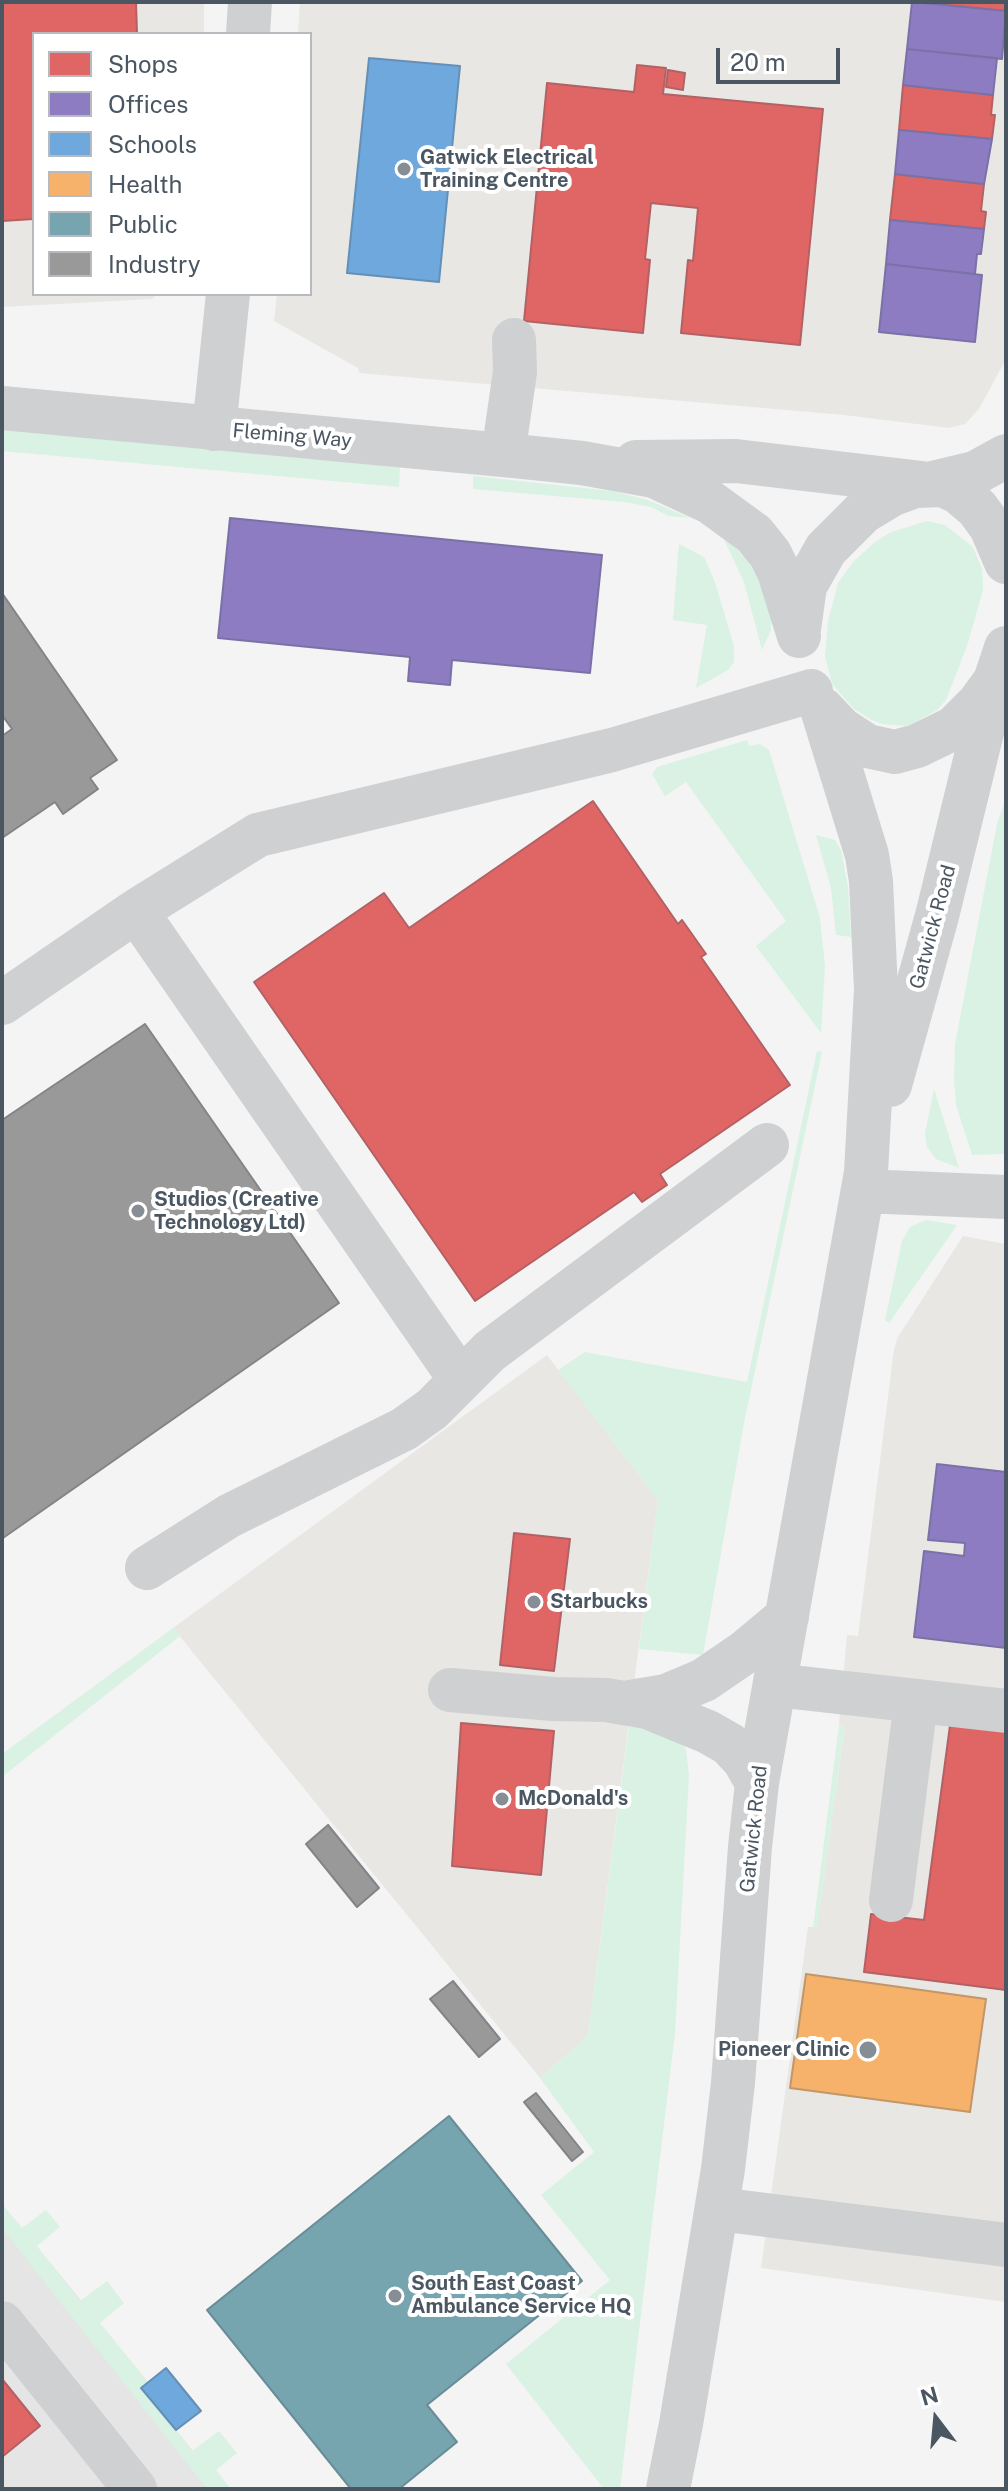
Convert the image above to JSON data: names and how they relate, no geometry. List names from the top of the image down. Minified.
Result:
{"streets":{"street":["Fleming Way","Gatwick Road"]},"crossings":[["Fleming Way","Gatwick Road"]],"places":["Gatwick Electrical Training Centre","Studios (Creative Technology Ltd)","Starbucks","McDonald's","Pioneer Clinic","South East Coast Ambulance Service HQ"],"legend":["Shops","Offices","Schools","Health","Public","Industry"],"scale_bar":"20 m","north":"top"}
